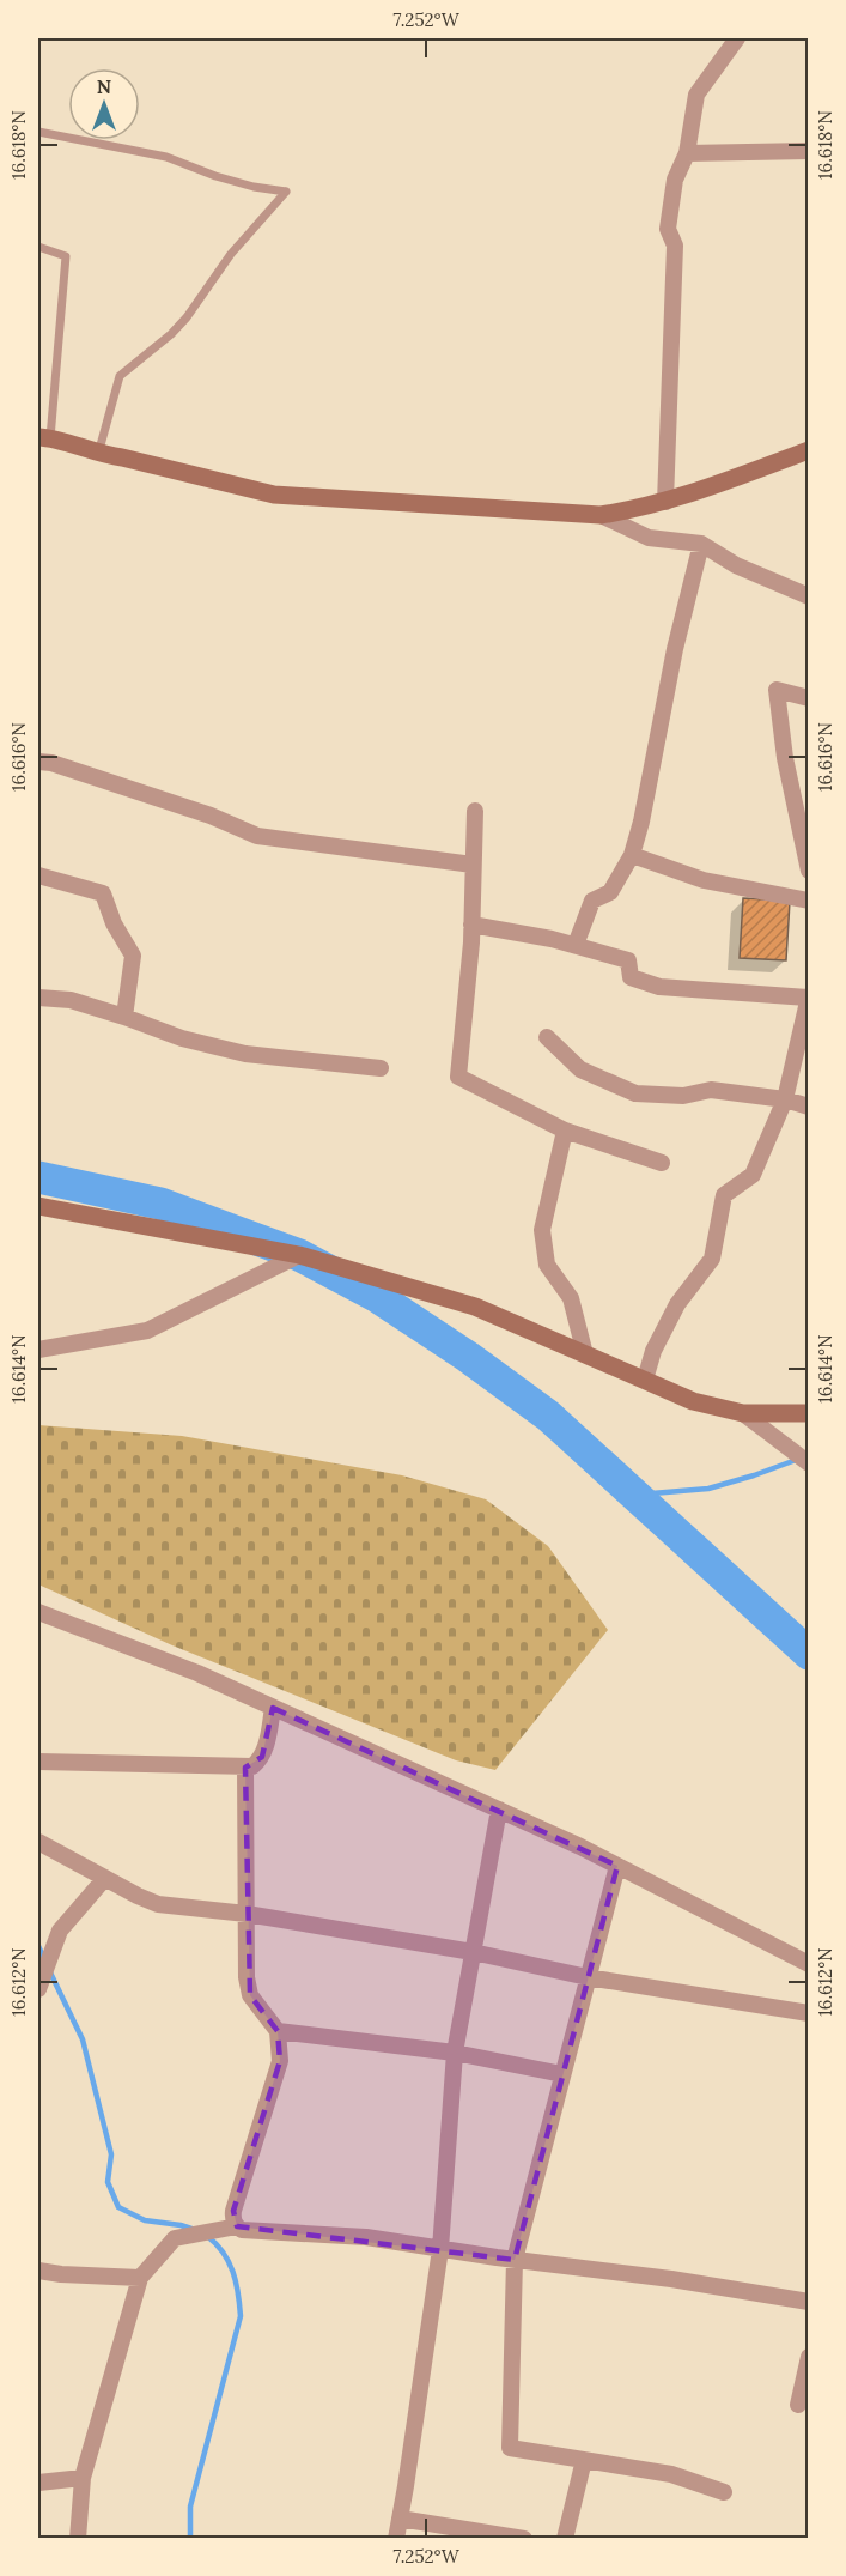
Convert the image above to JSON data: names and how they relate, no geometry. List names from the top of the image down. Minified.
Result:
{"north":"top","coordinates":["7.252°W","16.618°N","16.616°N","16.614°N","16.612°N"]}
